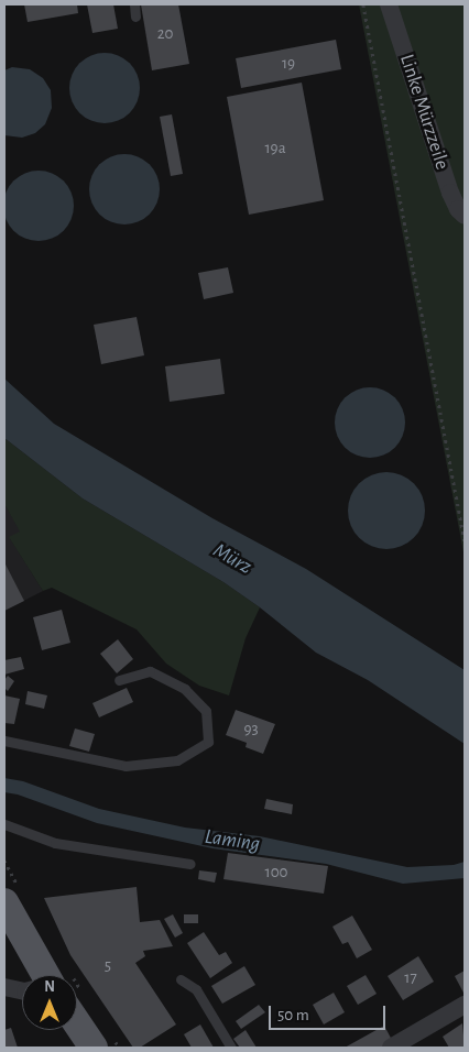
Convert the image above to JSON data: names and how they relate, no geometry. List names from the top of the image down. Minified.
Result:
{"streets":{"street":["Linke Mürzzeile"]},"water":["Mürz","Laming"],"house_numbers":["20","19","19a","93","100","5","17"],"scale_bar":"50 m","north":"top"}
